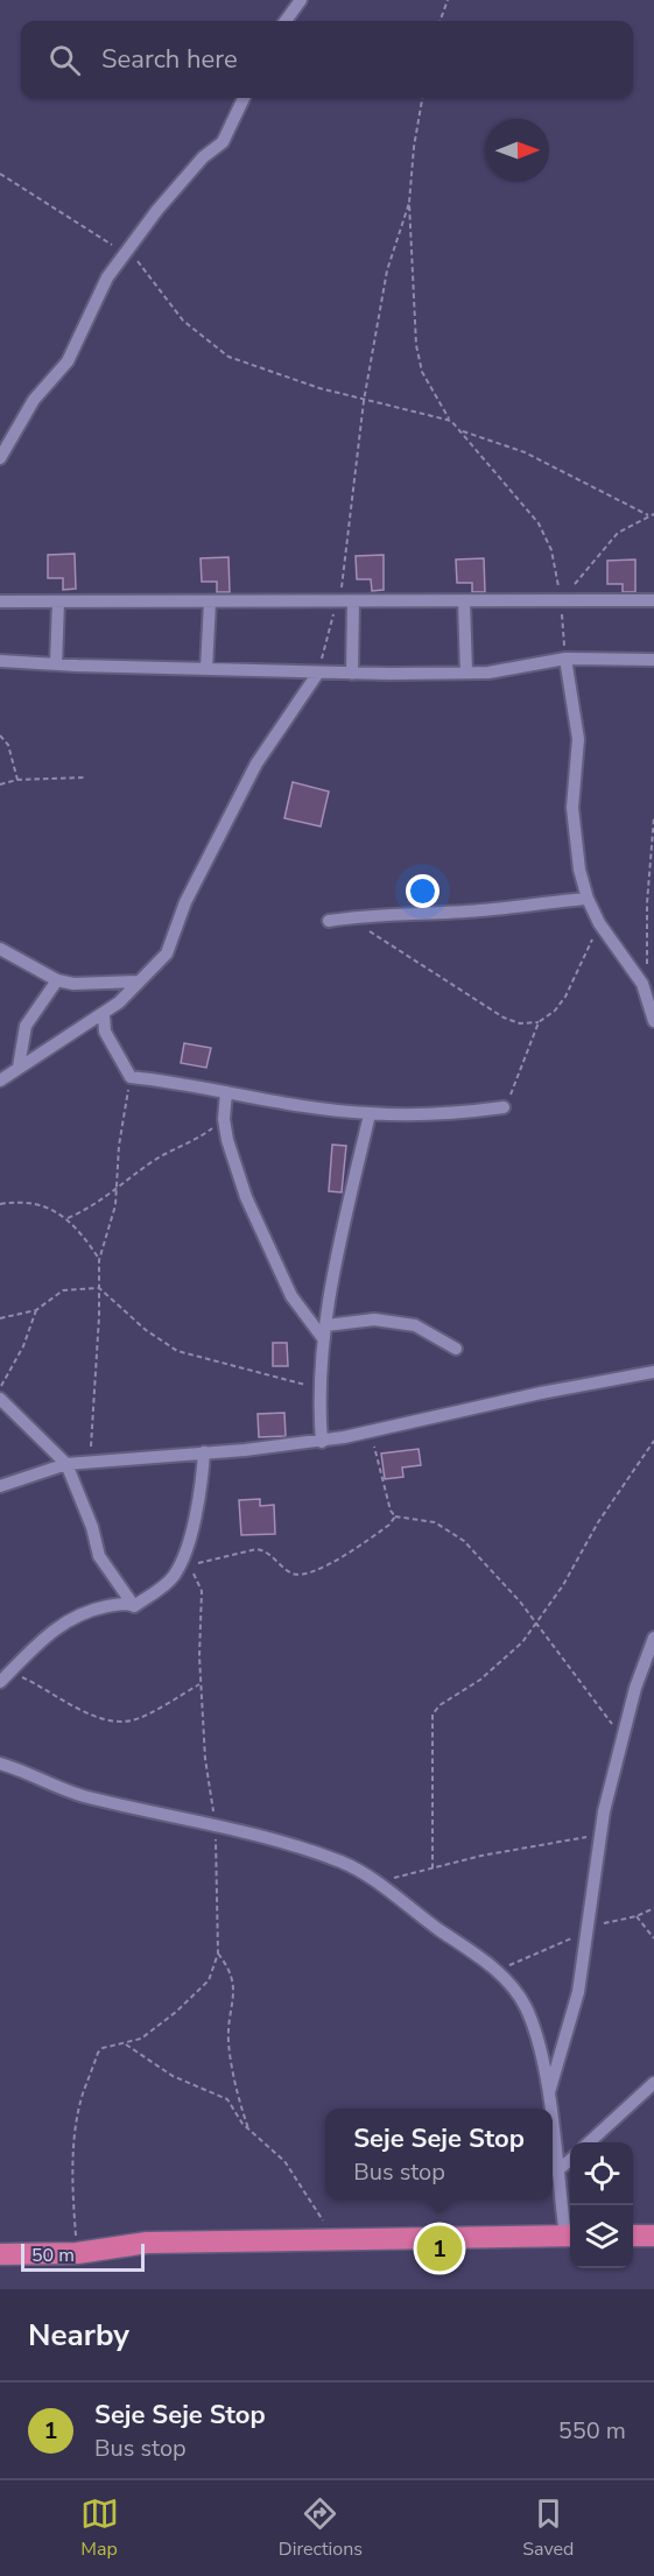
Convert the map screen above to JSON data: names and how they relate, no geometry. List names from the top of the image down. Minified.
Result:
{"scale_bar":"50 m","north":"right","page":{"search":"Search here","popup":["Seje Seje Stop","Bus stop"],"pins":"1","scale":"50 m","heading":"Nearby","list":[{"mark":"1","name":"Seje Seje Stop","note":"Bus stop","value":"550 m"}],"nav":["Map","Directions","Saved"]}}
